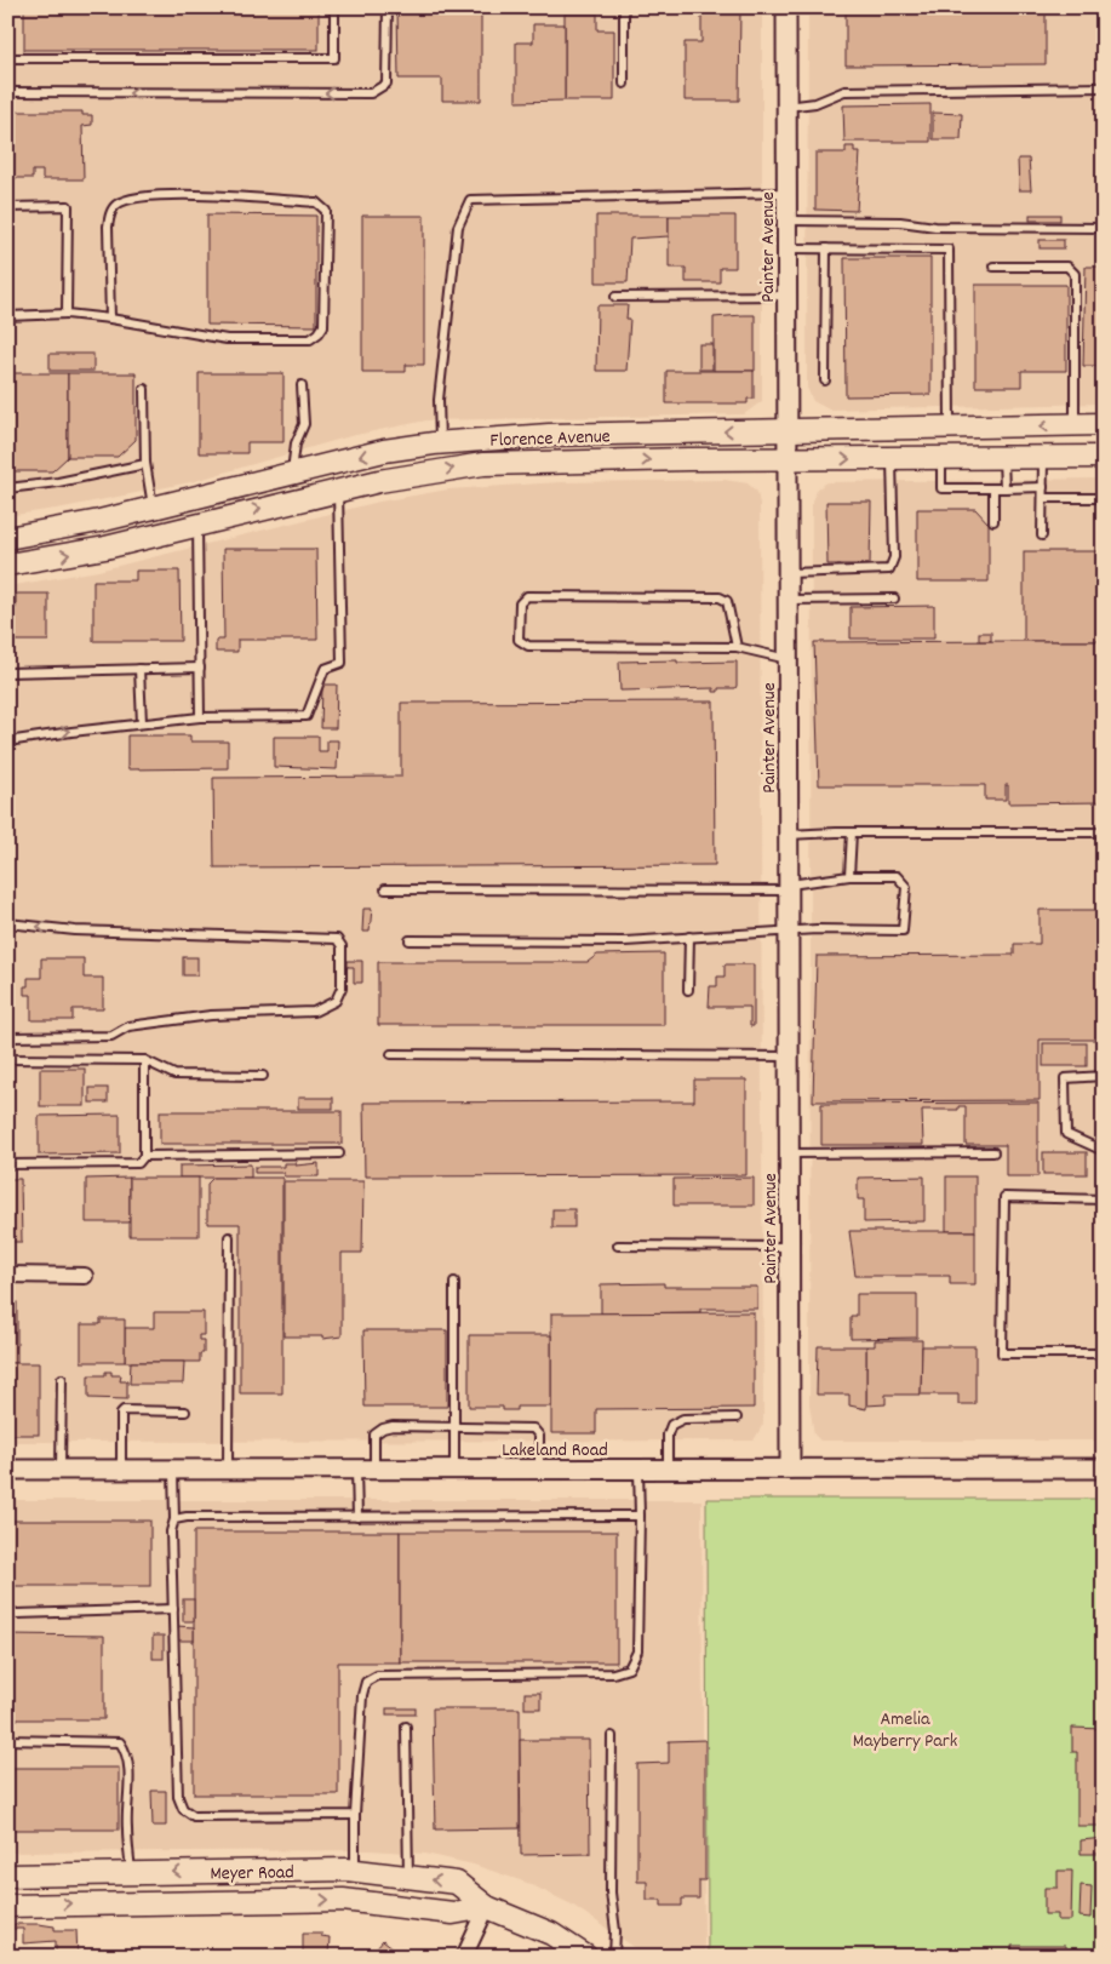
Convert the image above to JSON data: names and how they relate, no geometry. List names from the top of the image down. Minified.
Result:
{"streets":{"main road":["Florence Avenue","Meyer Road"],"street":["Painter Avenue","Lakeland Road"]},"crossings":[["Painter Avenue","Florence Avenue"],["Painter Avenue","Lakeland Road"]],"parks":["Amelia Mayberry Park"]}
